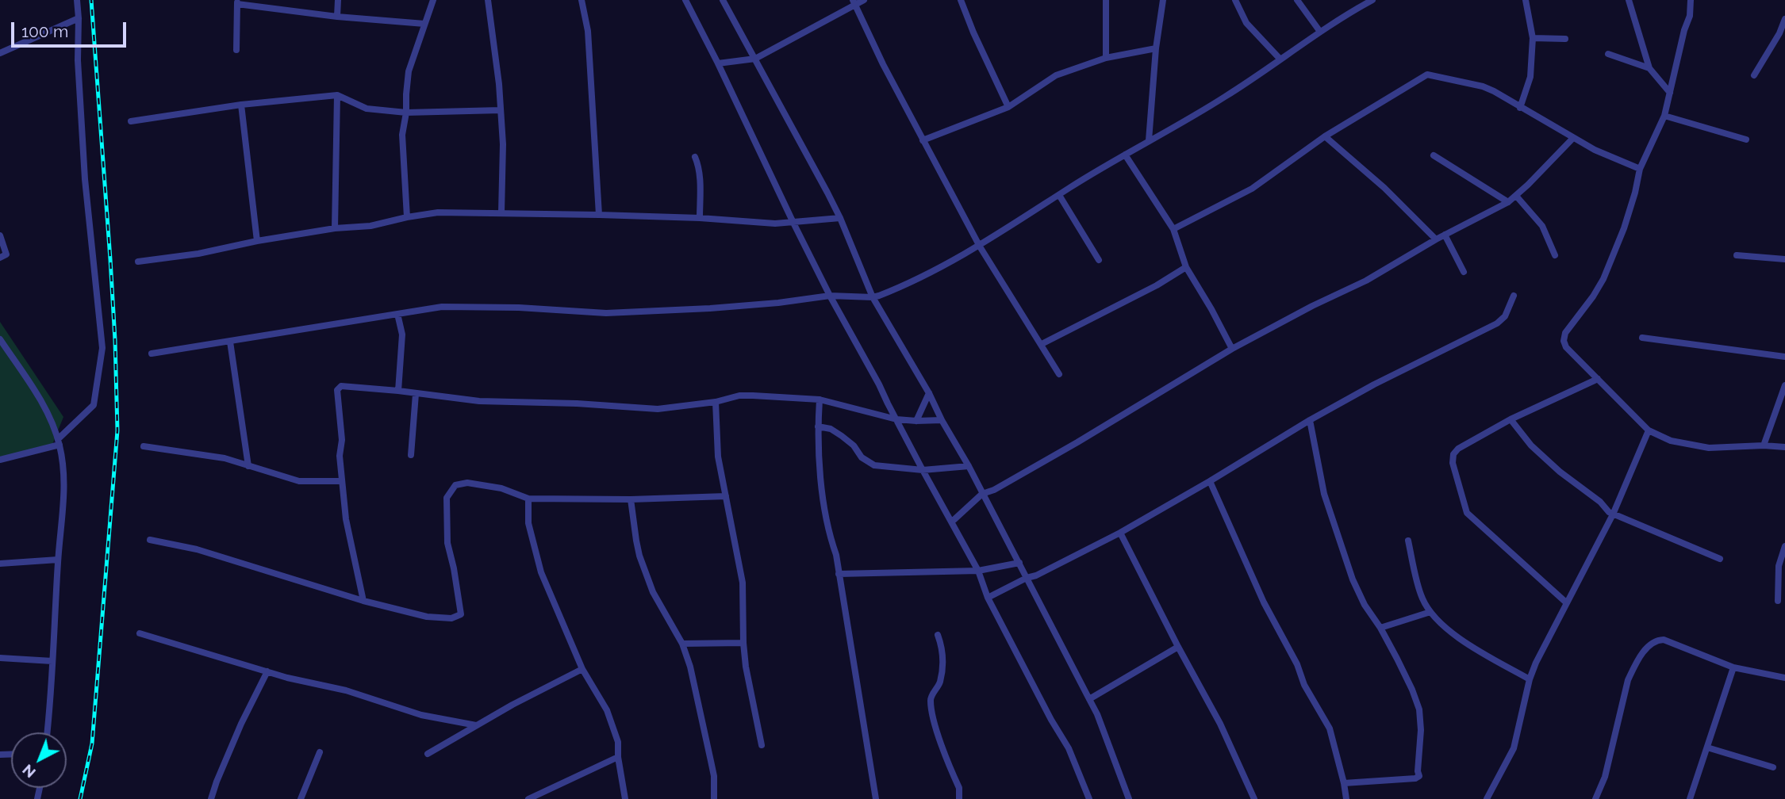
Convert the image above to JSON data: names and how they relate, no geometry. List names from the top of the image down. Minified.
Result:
{"scale_bar":"100 m","north":"bottom left"}
